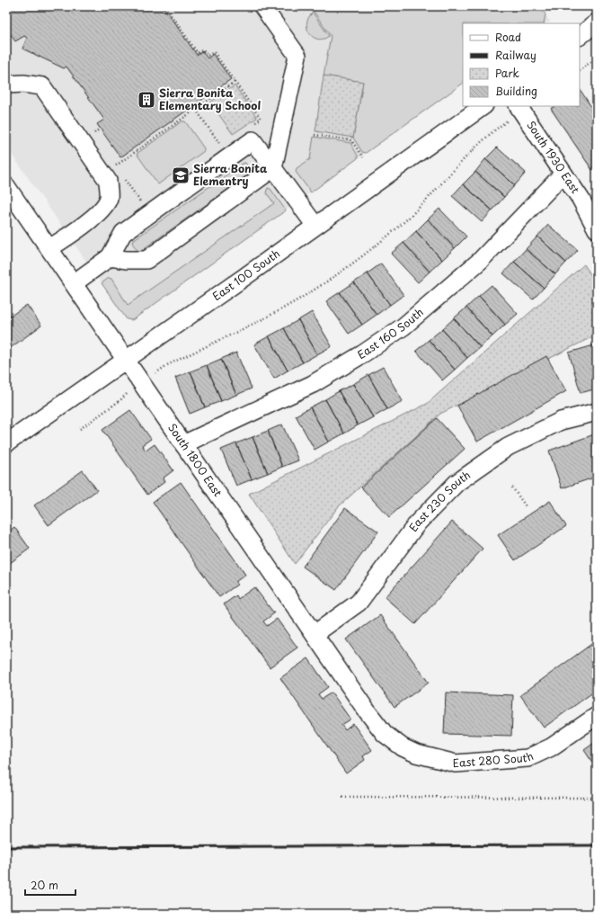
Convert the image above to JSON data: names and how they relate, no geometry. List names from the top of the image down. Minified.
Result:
{"streets":{"street":["South 1930 East","East 100 South","East 160 South","South 1800 East","East 230 South","East 280 South"]},"crossings":[["South 1930 East","East 160 South"],["East 100 South","South 1800 East"],["East 160 South","South 1800 East"],["South 1800 East","East 230 South"],["South 1800 East","East 280 South"]],"places":{"building":["Sierra Bonita Elementary School"],"school or university":["Sierra Bonita Elementry"]},"legend":["Road","Railway","Park","Building"],"scale_bar":"20 m"}
